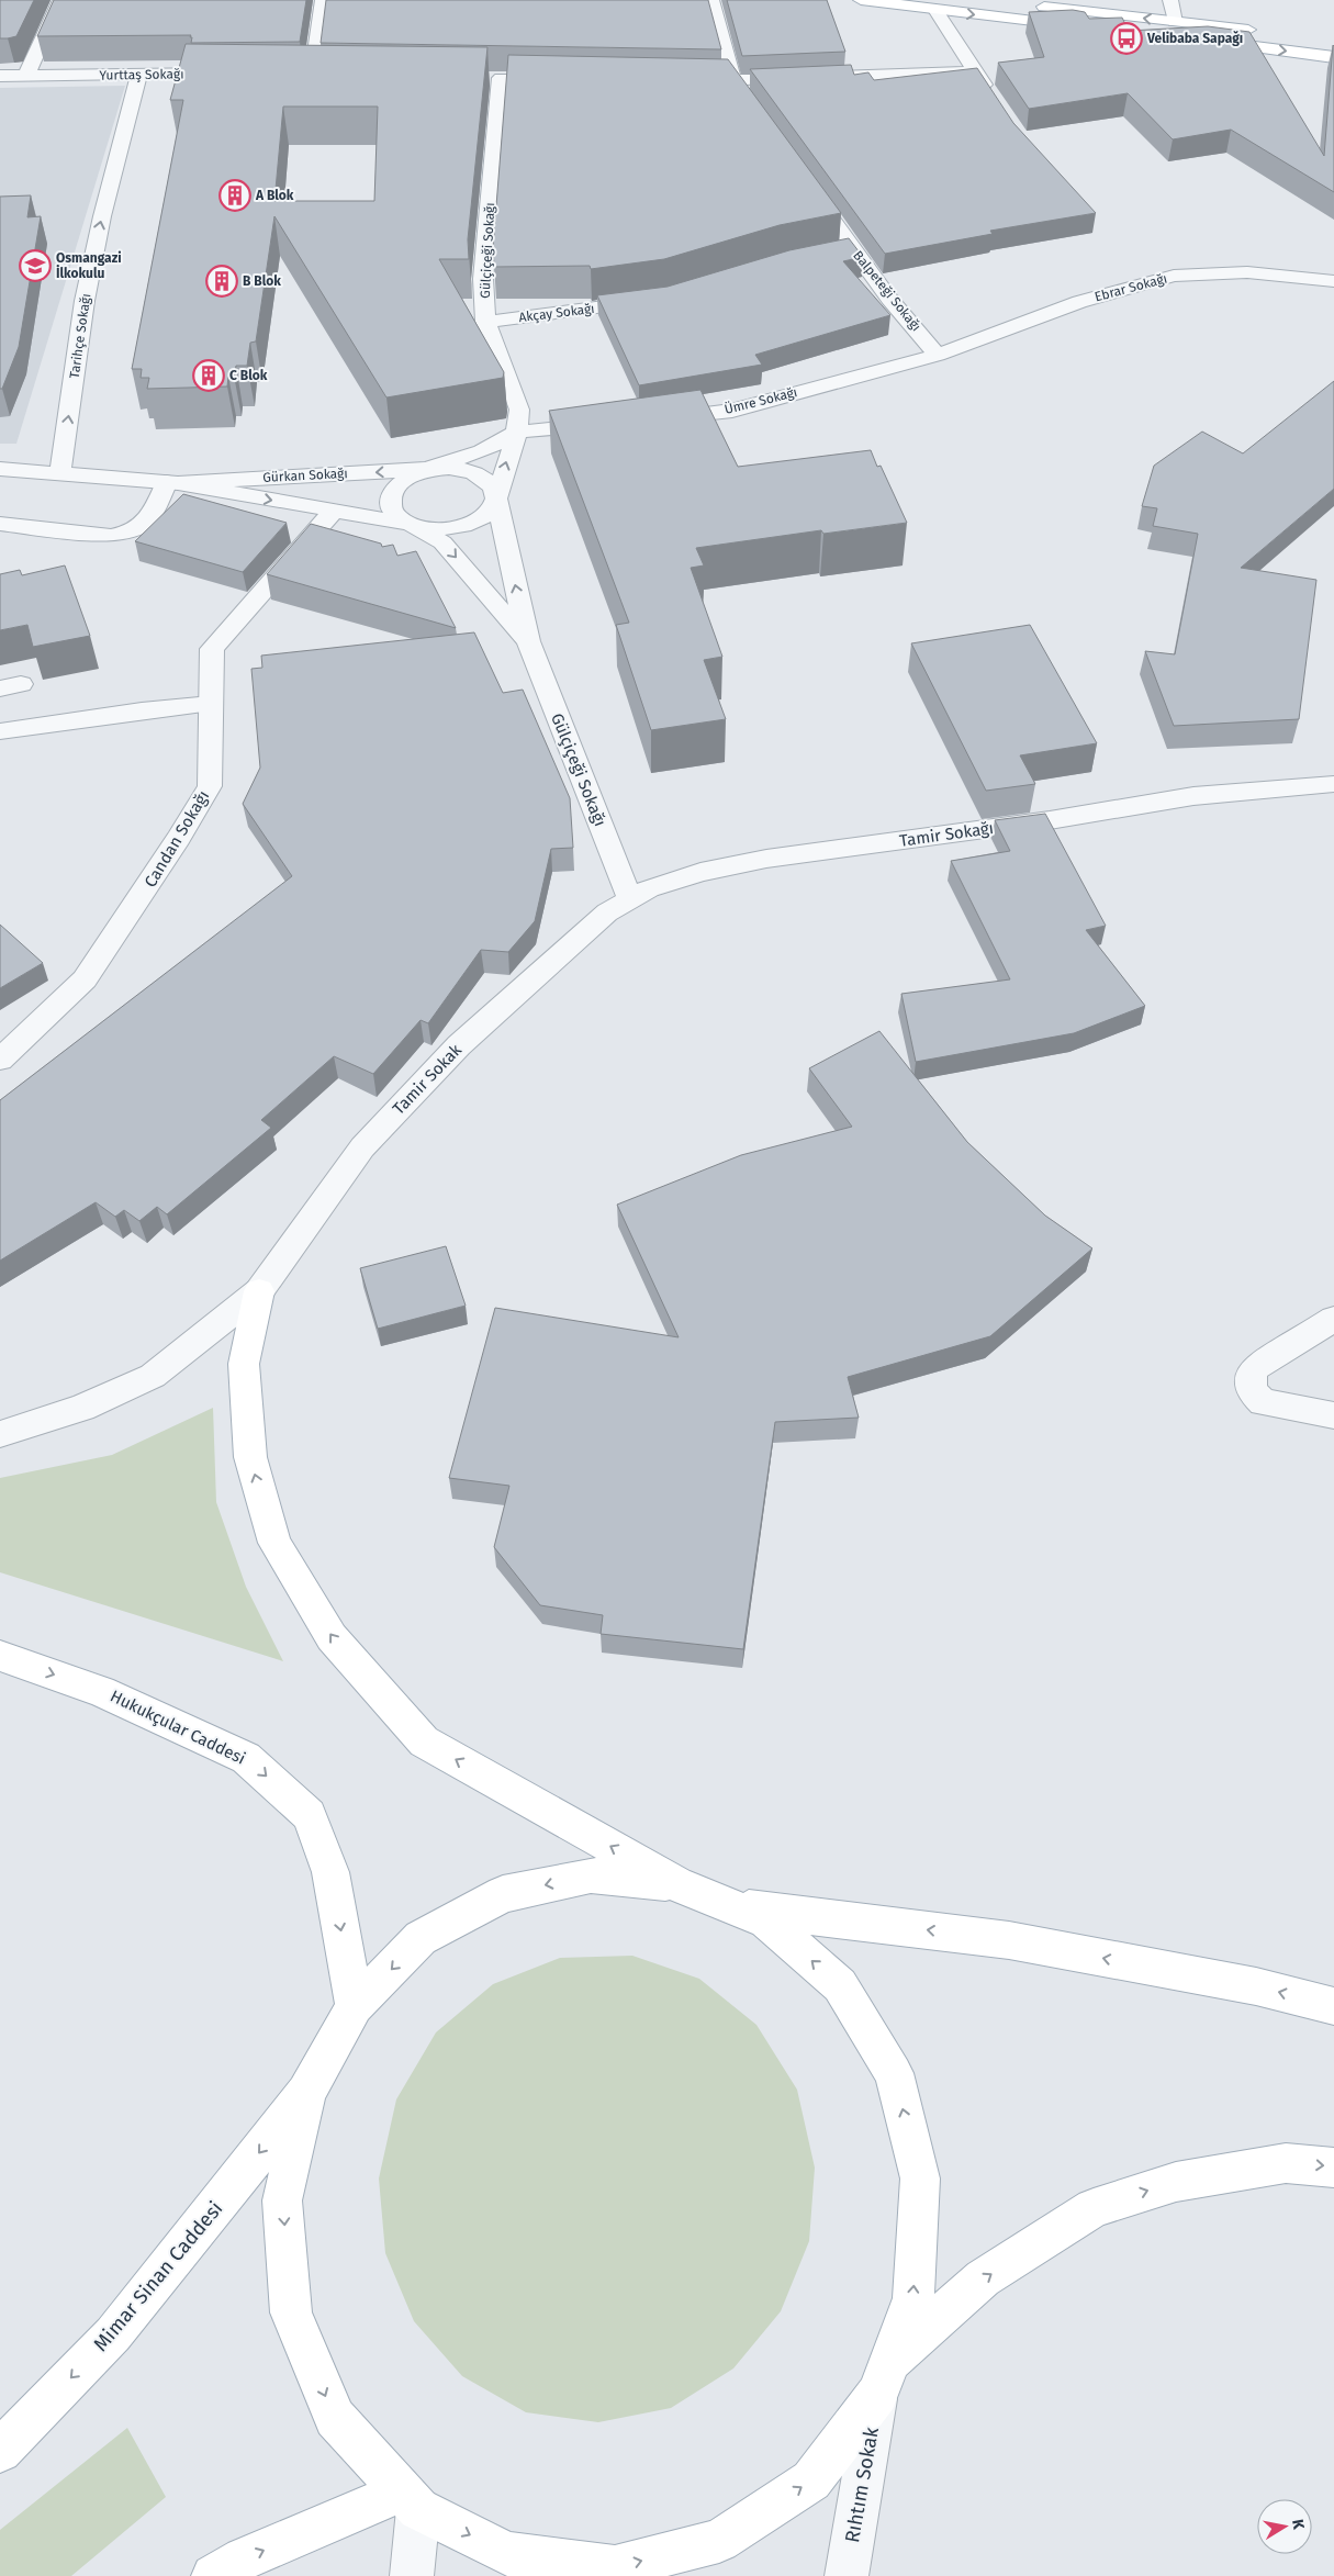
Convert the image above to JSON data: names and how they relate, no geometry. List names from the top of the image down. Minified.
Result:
{"streets":{"main road":["Hukukçular Caddesi","Mimar Sinan Caddesi"],"street":["Yurttaş Sokağı","Gülçiçeği Sokağı","Ebrar Sokağı","Balpeteği Sokağı","Akçay Sokağı","Tarihçe Sokağı","Ümre Sokağı","Gürkan Sokağı","Tamir Sokağı","Candan Sokağı","Tamir Sokak","Rıhtım Sokak"]},"crossings":[["Yurttaş Sokağı","Tarihçe Sokağı"],["Gülçiçeği Sokağı","Akçay Sokağı"],["Gülçiçeği Sokağı","Gürkan Sokağı"],["Gülçiçeği Sokağı","Tamir Sokağı"],["Gülçiçeği Sokağı","Tamir Sokak"],["Ebrar Sokağı","Balpeteği Sokağı"],["Ebrar Sokağı","Ümre Sokağı"],["Balpeteği Sokağı","Ümre Sokağı"],["Tarihçe Sokağı","Gürkan Sokağı"],["Gürkan Sokağı","Candan Sokağı"],["Tamir Sokağı","Tamir Sokak"]],"one_way":["Tarihçe Sokağı","Hukukçular Caddesi","Mimar Sinan Caddesi"],"places":{"bus stop":["Velibaba Sapağı"],"building":["A Blok","B Blok","C Blok"],"school or university":["Osmangazi İlkokulu"]},"north":"right"}
